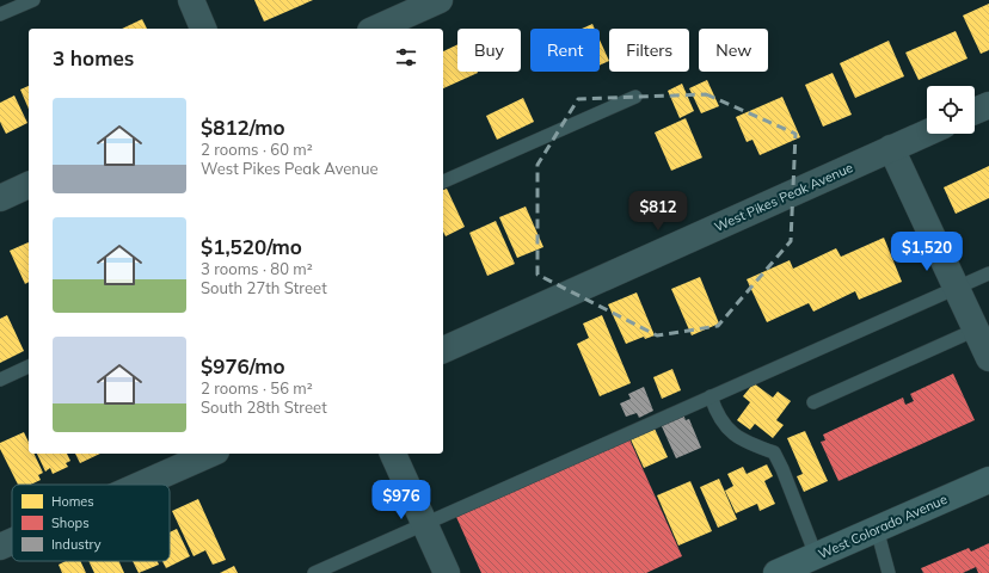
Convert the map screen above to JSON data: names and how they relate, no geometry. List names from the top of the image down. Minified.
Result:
{"streets":{"main road":["West Colorado Avenue"],"street":["West Pikes Peak Avenue"]},"legend":["Homes","Shops","Industry"],"page":{"chip":["Buy","Rent","Filters","New"],"heading":"3 homes","list":[{"name":"$812/mo","note":"2 rooms · 60 m² · West Pikes Peak Avenue"},{"name":"$1,520/mo","note":"3 rooms · 80 m² · South 27th Street"},{"name":"$976/mo","note":"2 rooms · 56 m² · South 28th Street"}],"price":["$812","$1,520","$976"]}}
